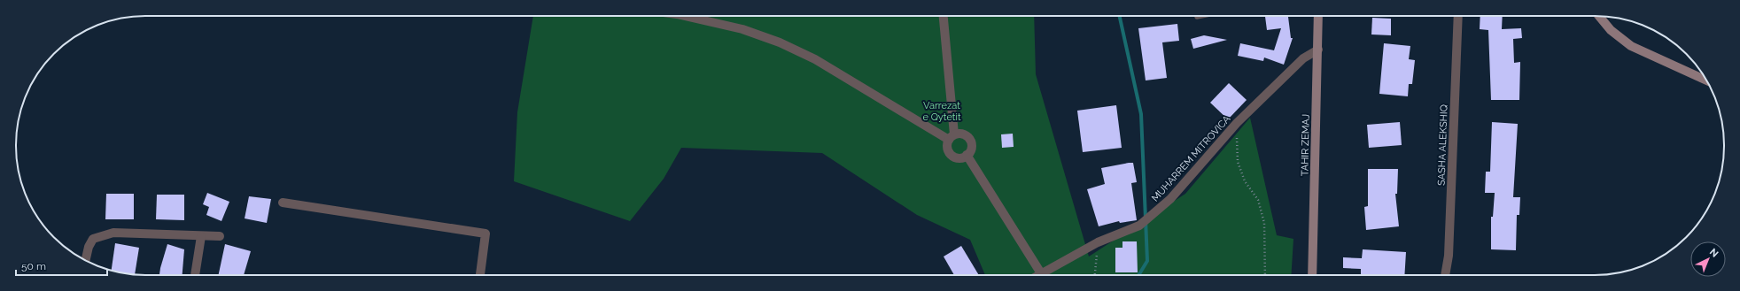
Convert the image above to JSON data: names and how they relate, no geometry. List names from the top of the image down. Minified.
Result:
{"streets":{"main road":["TAHIR ZEMAJ"],"street":["SASHA ALEKSHIQ","MUHARREM MITROVICA"]},"crossings":[["TAHIR ZEMAJ","MUHARREM MITROVICA"]],"parks":["Varrezat e Qytetit"],"scale_bar":"50 m","north":"top right"}
